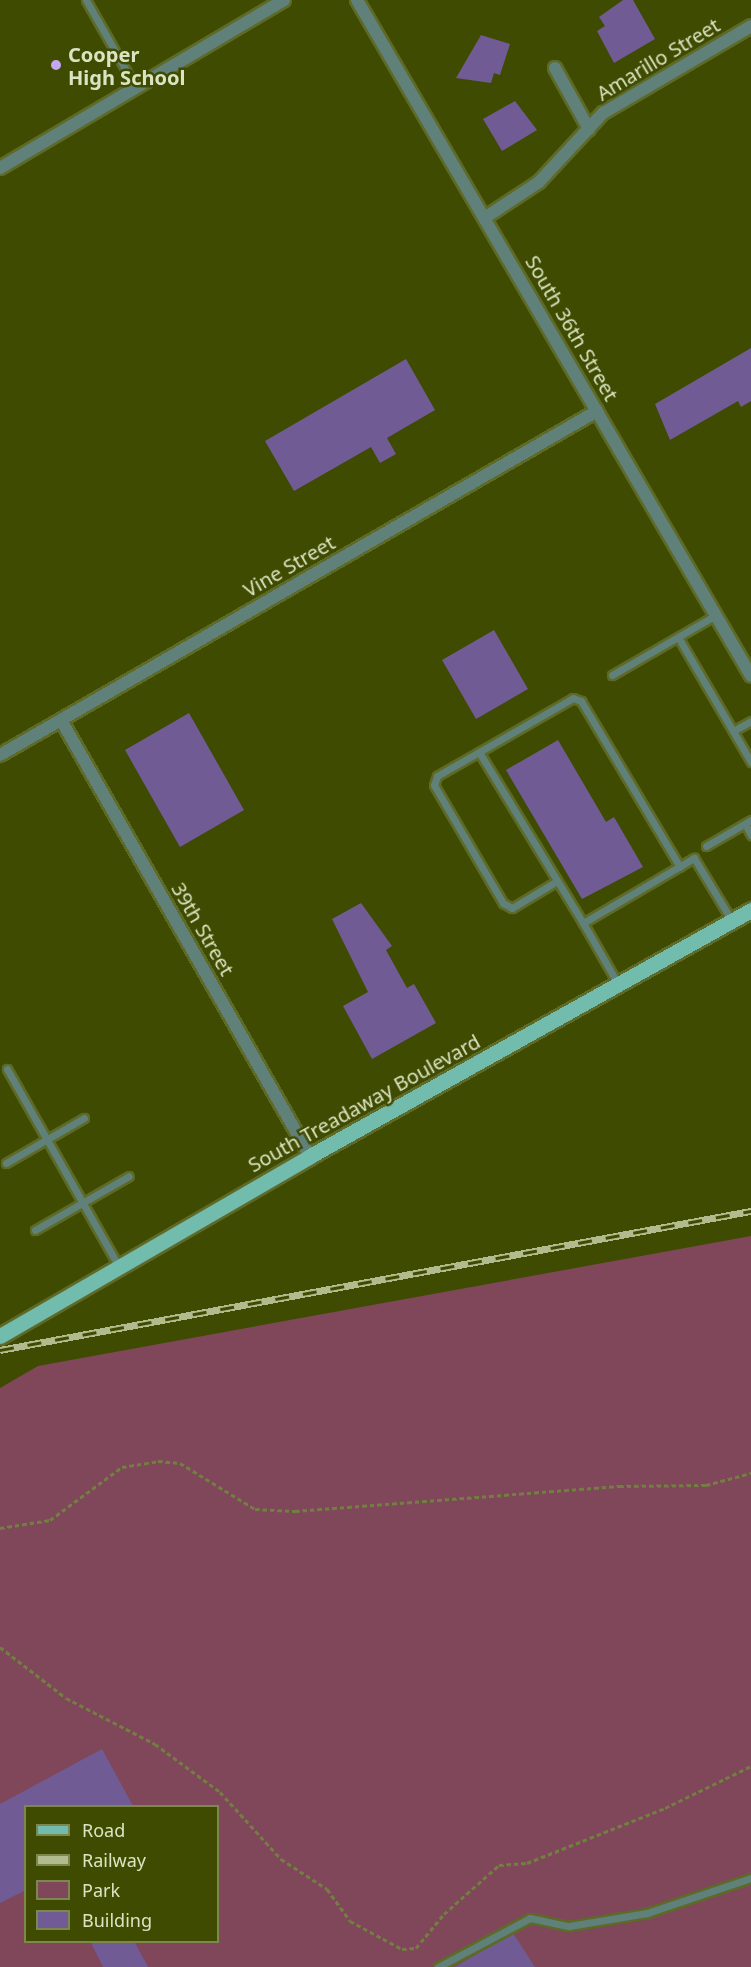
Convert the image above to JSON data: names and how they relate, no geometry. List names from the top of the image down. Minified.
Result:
{"streets":{"main road":["South Treadaway Boulevard"],"street":["Amarillo Street","South 36th Street","Vine Street","39th Street"]},"crossings":[["Amarillo Street","South 36th Street"],["South 36th Street","Vine Street"],["Vine Street","39th Street"],["39th Street","South Treadaway Boulevard"]],"places":["Cooper High School"],"legend":["Road","Railway","Park","Building"]}
